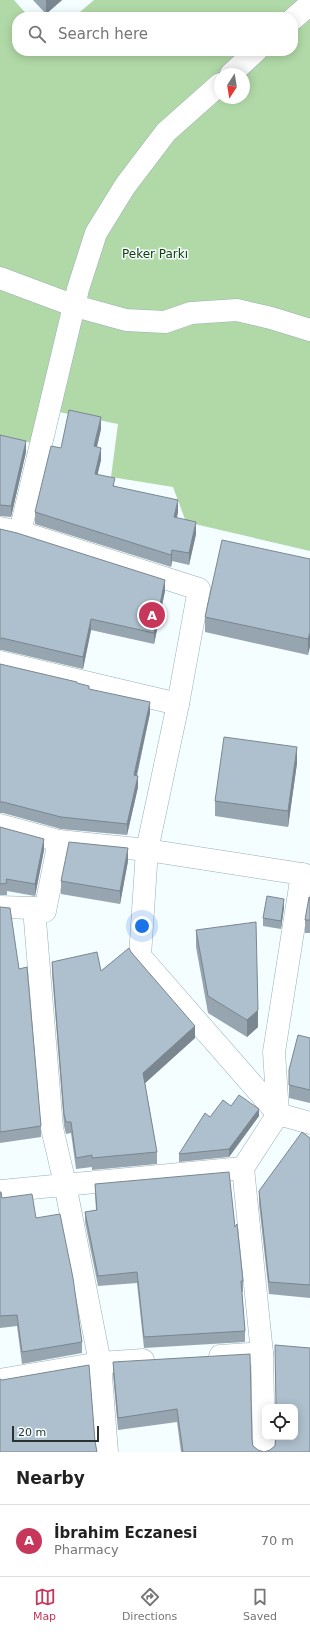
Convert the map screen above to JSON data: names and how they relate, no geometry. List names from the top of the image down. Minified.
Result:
{"parks":["Peker Parkı"],"scale_bar":"20 m","north":"bottom","page":{"search":"Search here","pins":"A","scale":"20 m","heading":"Nearby","list":[{"mark":"A","name":"İbrahim Eczanesi","note":"Pharmacy","value":"70 m"}],"nav":["Map","Directions","Saved"]}}
